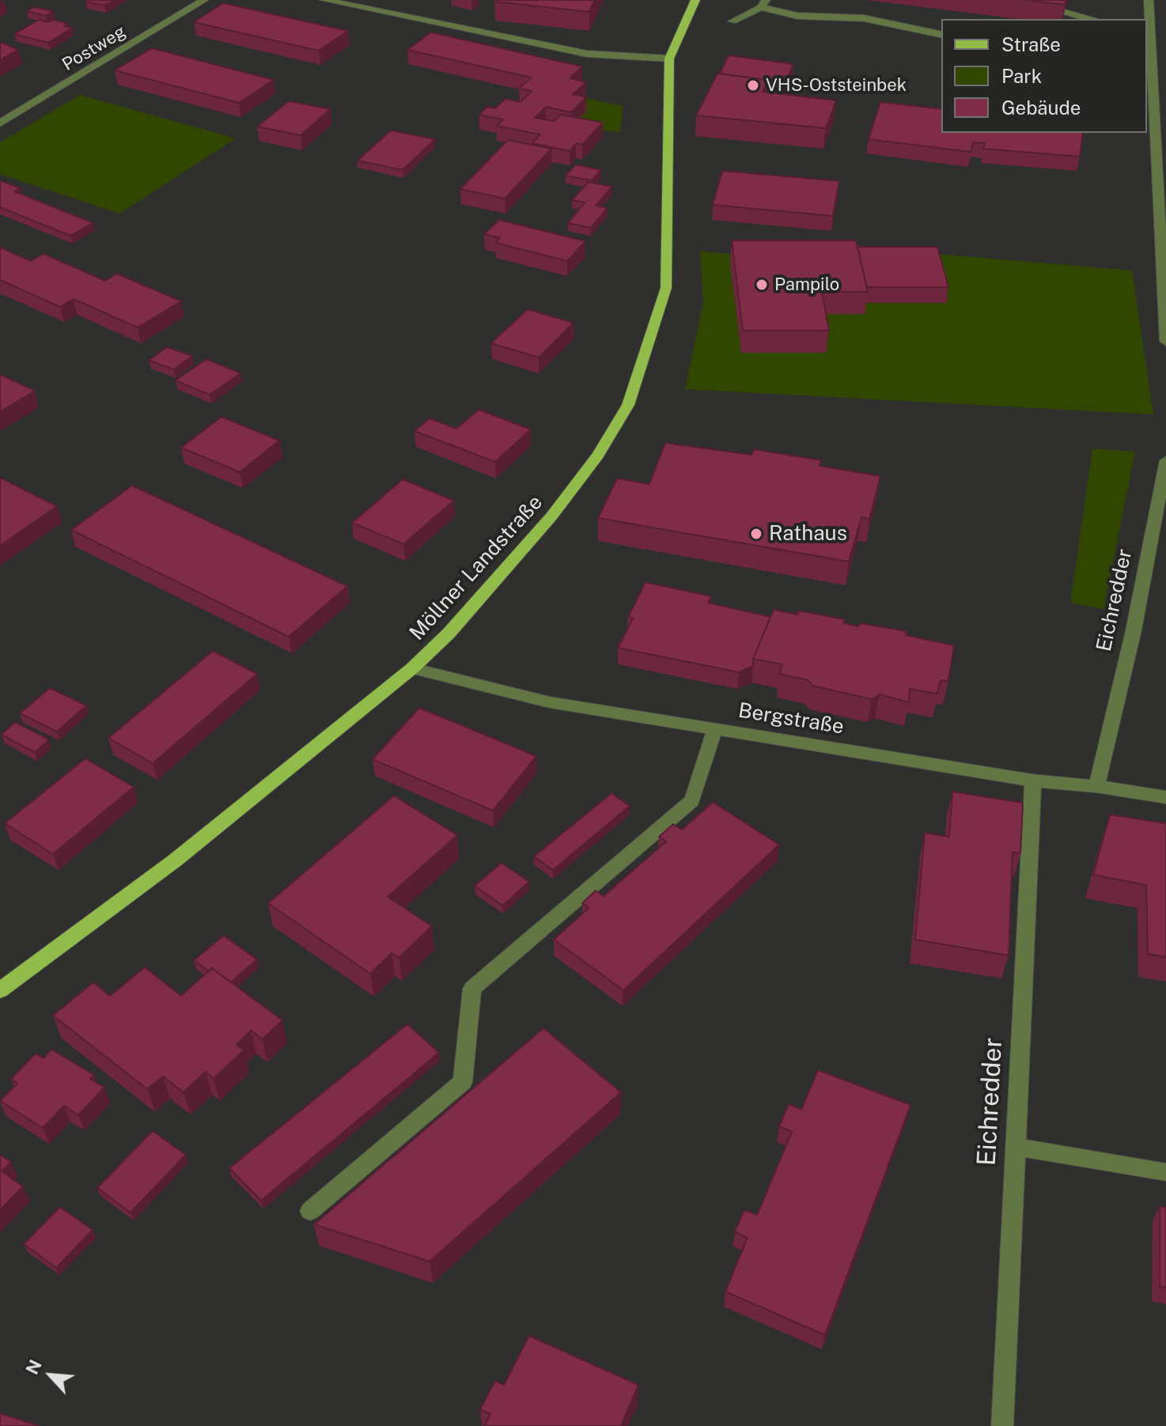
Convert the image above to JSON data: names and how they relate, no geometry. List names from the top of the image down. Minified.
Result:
{"streets":{"main road":["Möllner Landstraße"],"street":["Postweg","Eichredder","Bergstraße"]},"crossings":[["Möllner Landstraße","Bergstraße"],["Eichredder","Bergstraße"]],"places":["VHS-Oststeinbek","Pampilo","Rathaus"],"legend":["Straße","Park","Gebäude"],"north":"top left"}
